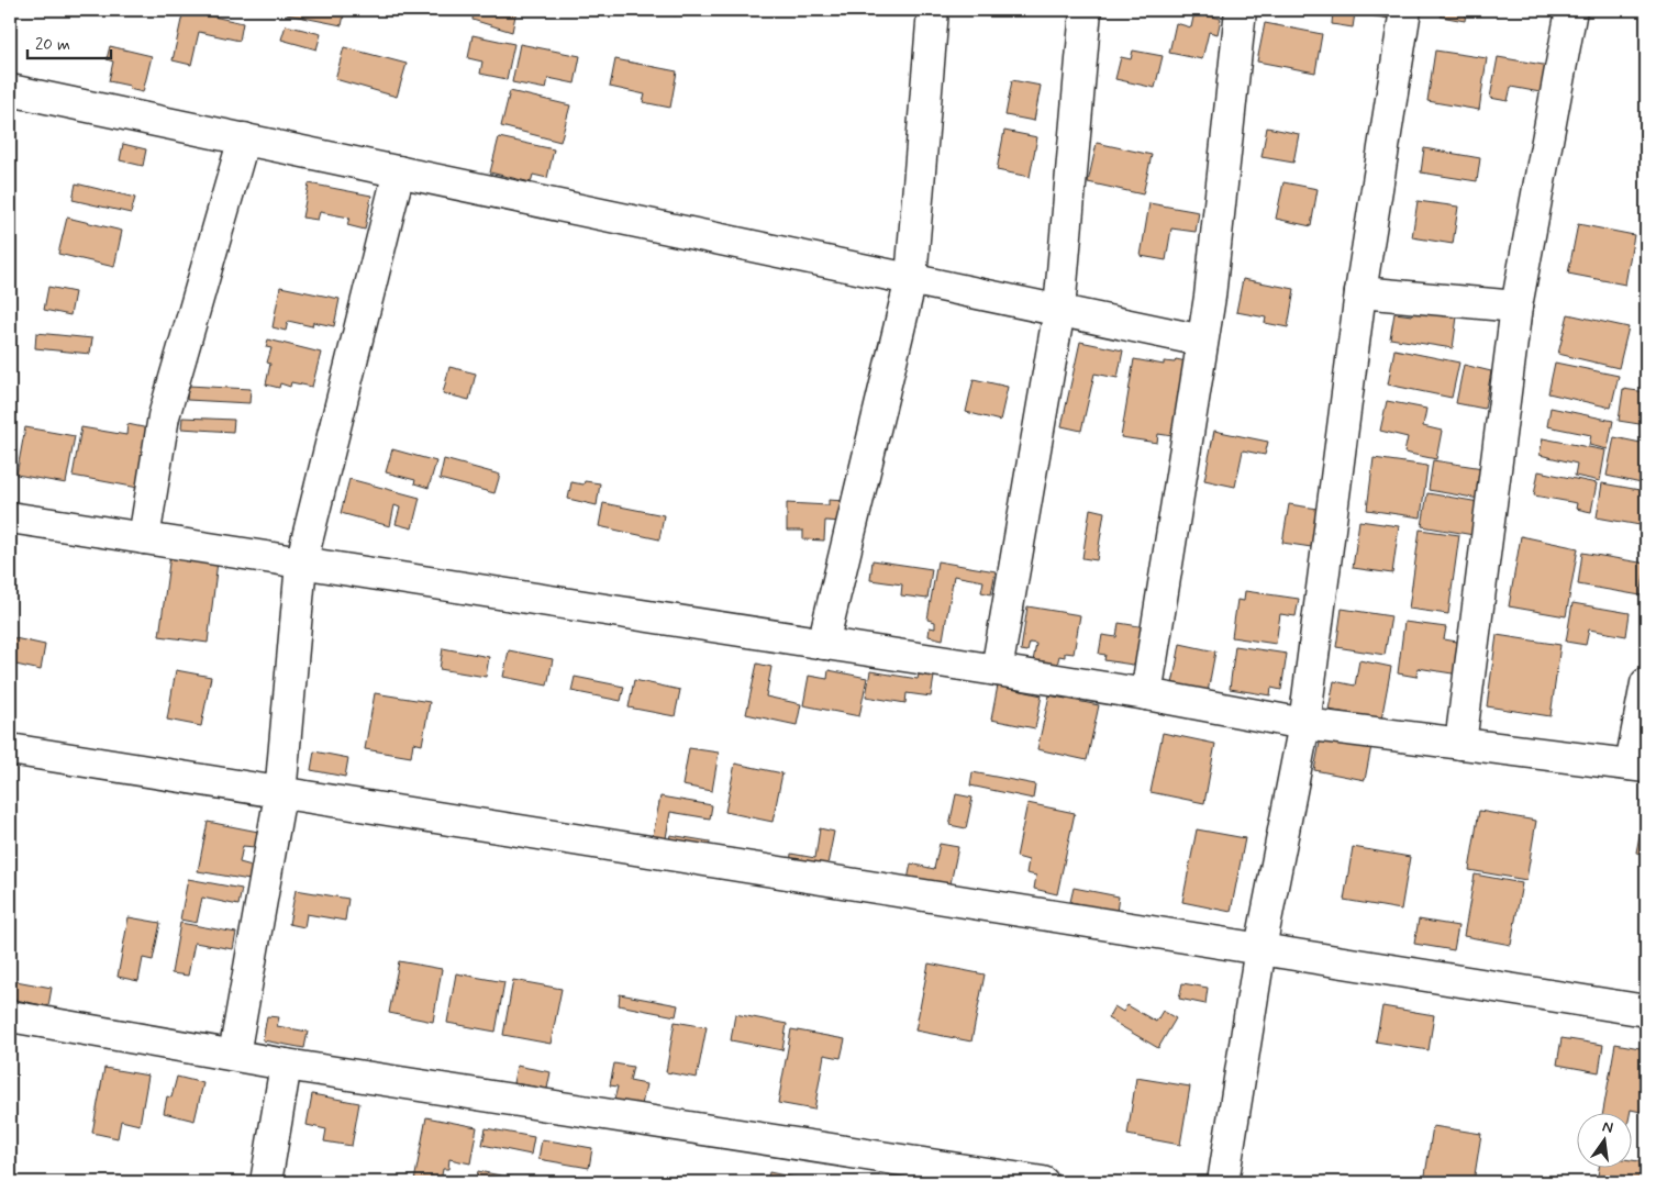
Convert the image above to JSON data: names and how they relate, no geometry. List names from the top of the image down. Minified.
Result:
{"scale_bar":"20 m","north":"top"}
